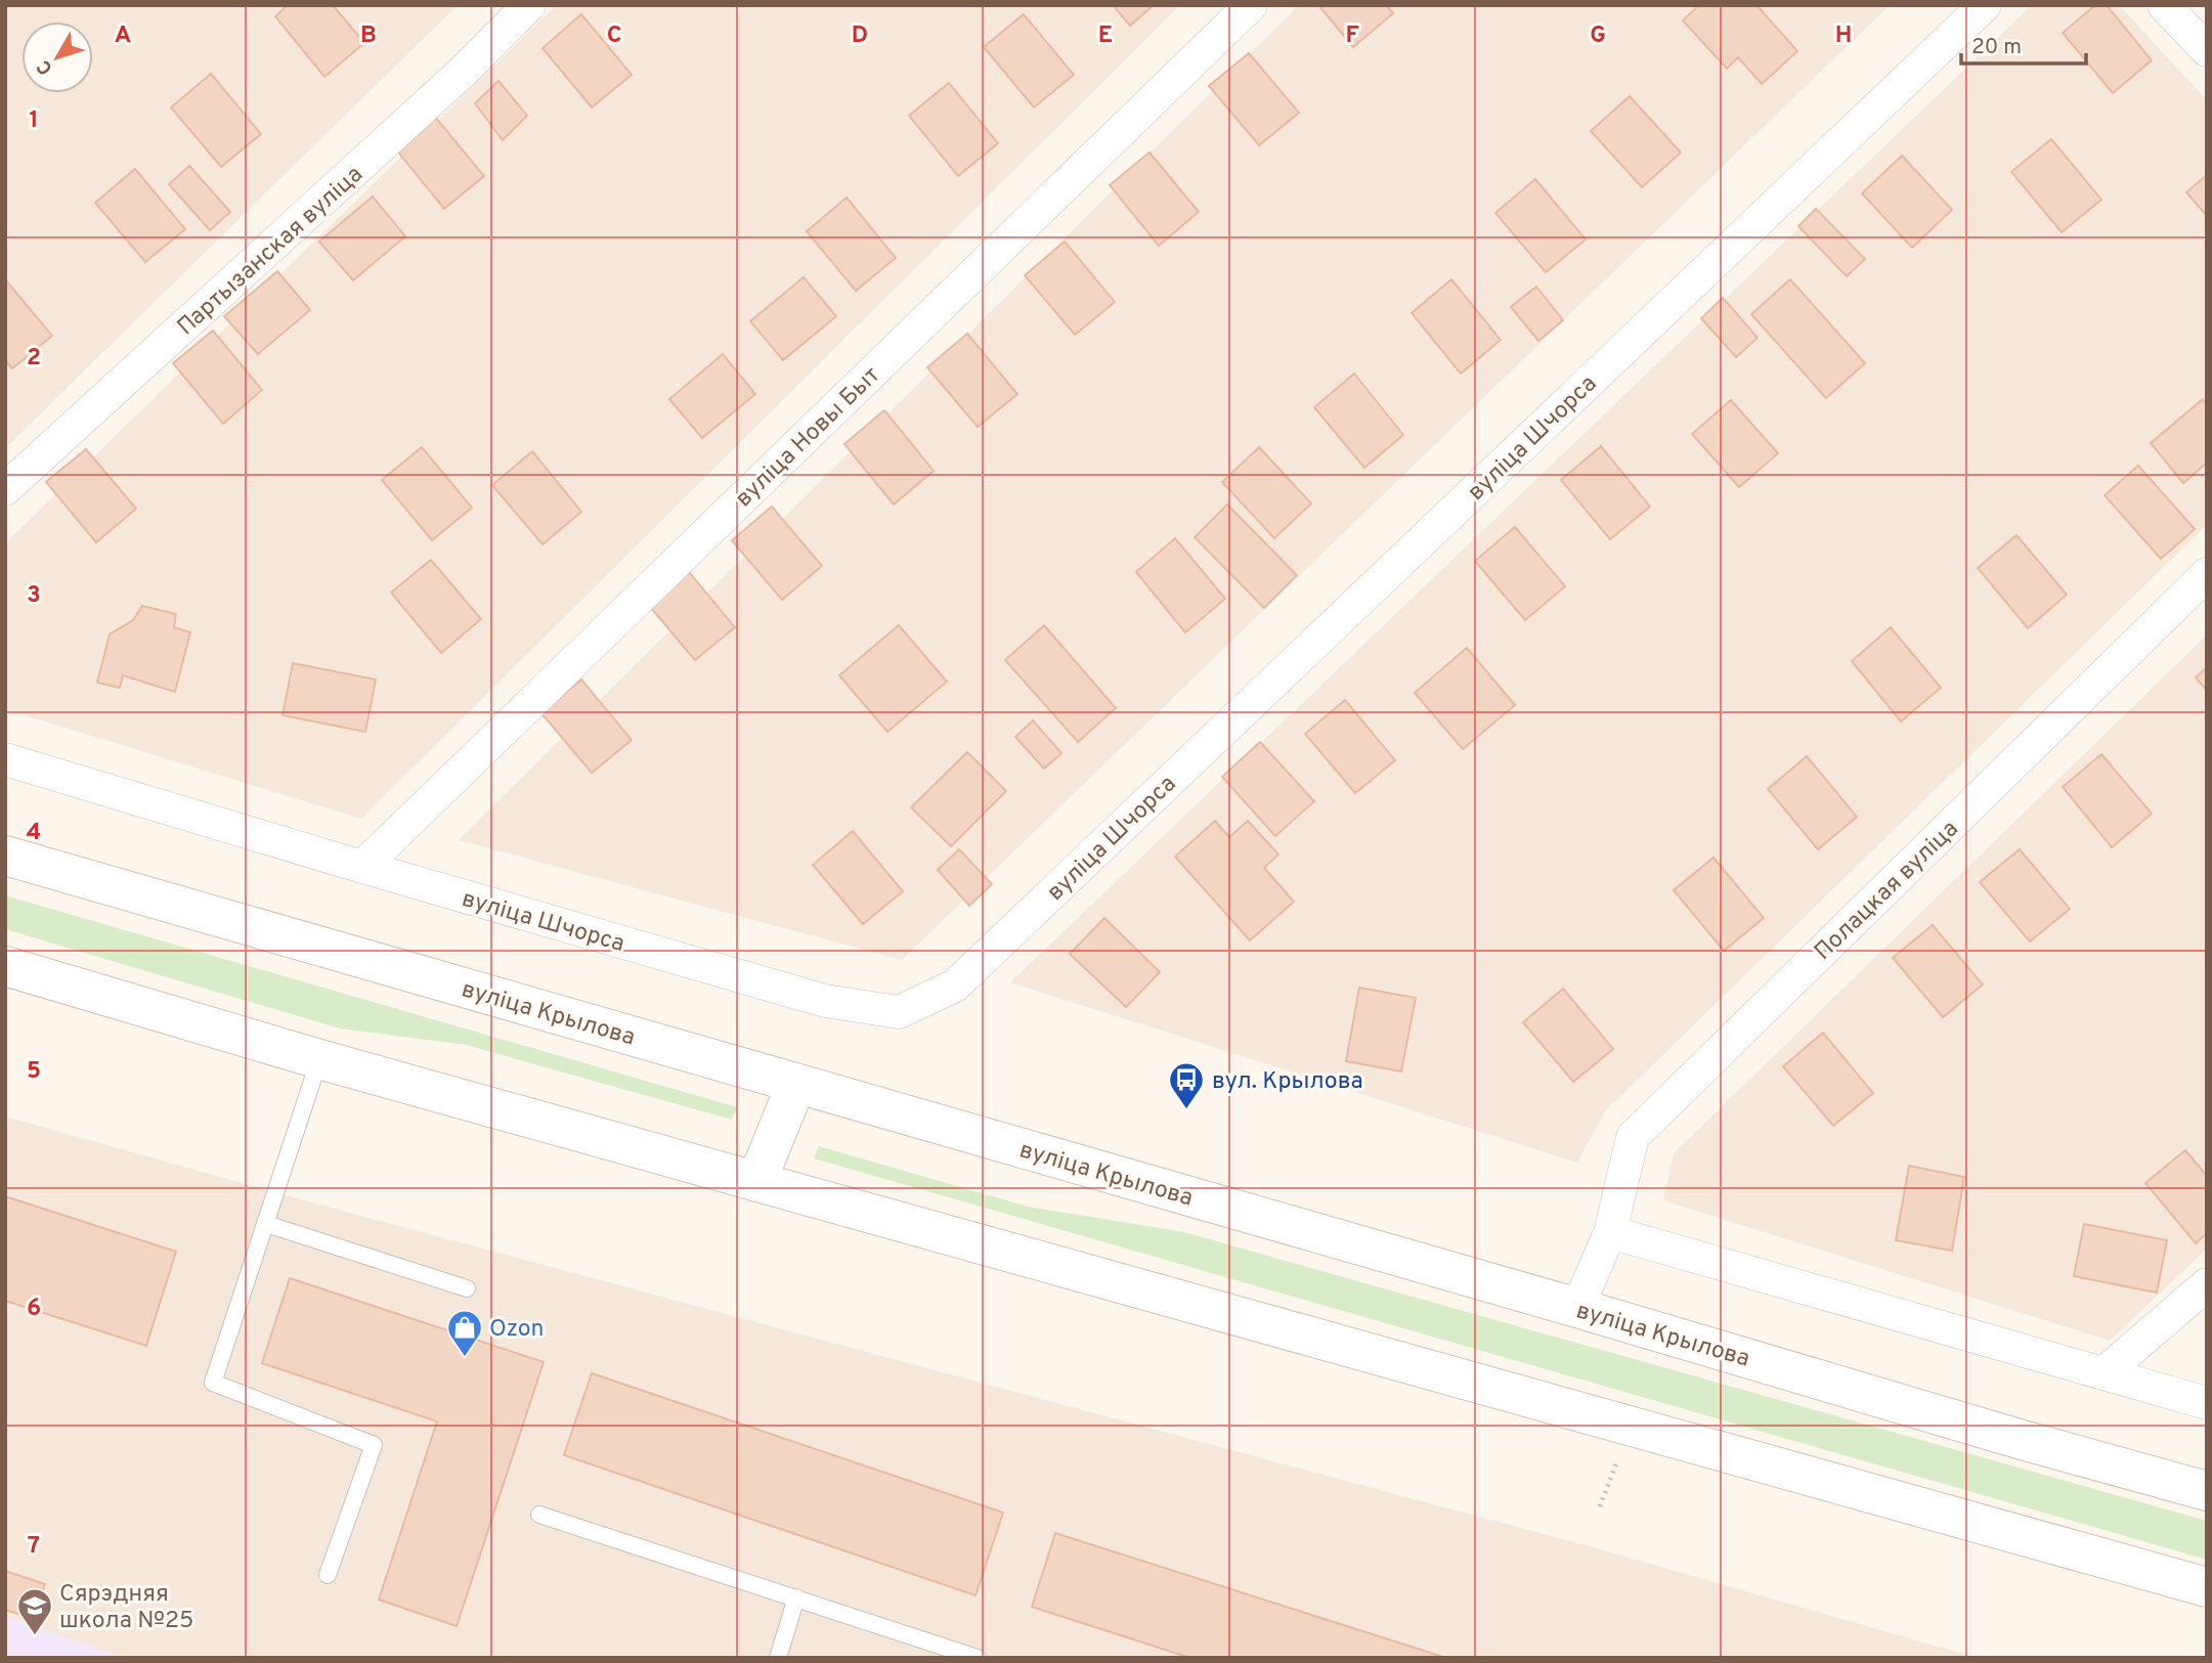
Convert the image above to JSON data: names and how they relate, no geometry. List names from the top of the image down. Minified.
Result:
{"streets":{"main road":["вуліца Крылова"],"street":["Партызанская вуліца","вуліца Новы Быт","вуліца Шчорса","Полацкая вуліца"]},"crossings":[["вуліца Новы Быт","вуліца Шчорса"],["Полацкая вуліца","вуліца Крылова"]],"places":{"bus stop":["вул. Крылова"],"shop":["Ozon"],"school or university":["Сярэдняя школа №25"]},"scale_bar":"20 m","north":"bottom left","grid":{"columns":["A","B","C","D","E","F","G","H"],"rows":["1","2","3","4","5","6","7"]}}
